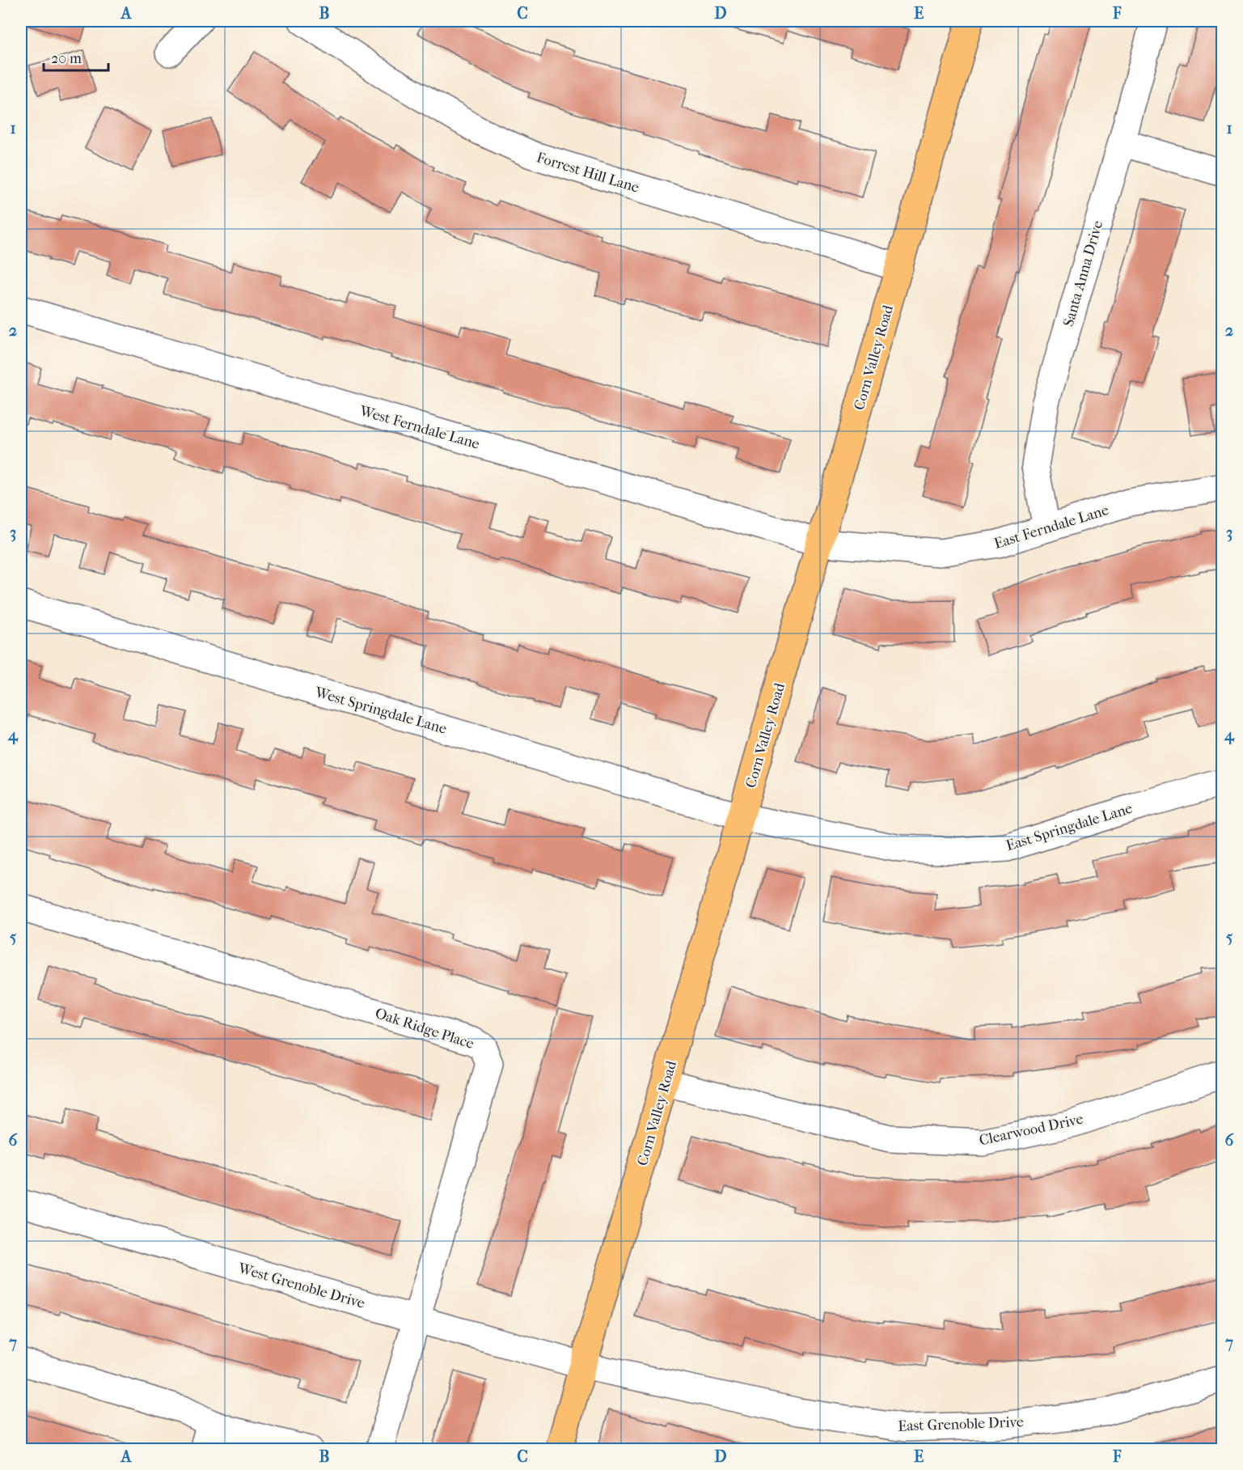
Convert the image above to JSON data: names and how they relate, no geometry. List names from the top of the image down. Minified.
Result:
{"streets":{"main road":["Corn Valley Road"],"street":["Forrest Hill Lane","Santa Anna Drive","West Ferndale Lane","East Ferndale Lane","West Springdale Lane","East Springdale Lane","Oak Ridge Place","Clearwood Drive","West Grenoble Drive","East Grenoble Drive"]},"crossings":[["Forrest Hill Lane","Corn Valley Road"],["Santa Anna Drive","East Ferndale Lane"],["Corn Valley Road","West Ferndale Lane"],["Corn Valley Road","East Ferndale Lane"],["Corn Valley Road","West Springdale Lane"],["Corn Valley Road","East Springdale Lane"],["Corn Valley Road","Clearwood Drive"],["Corn Valley Road","West Grenoble Drive"],["Corn Valley Road","East Grenoble Drive"],["West Ferndale Lane","East Ferndale Lane"],["West Springdale Lane","East Springdale Lane"],["Oak Ridge Place","West Grenoble Drive"],["West Grenoble Drive","East Grenoble Drive"]],"scale_bar":"20 m","grid":{"columns":["A","B","C","D","E","F"],"rows":["1","2","3","4","5","6","7"]}}
